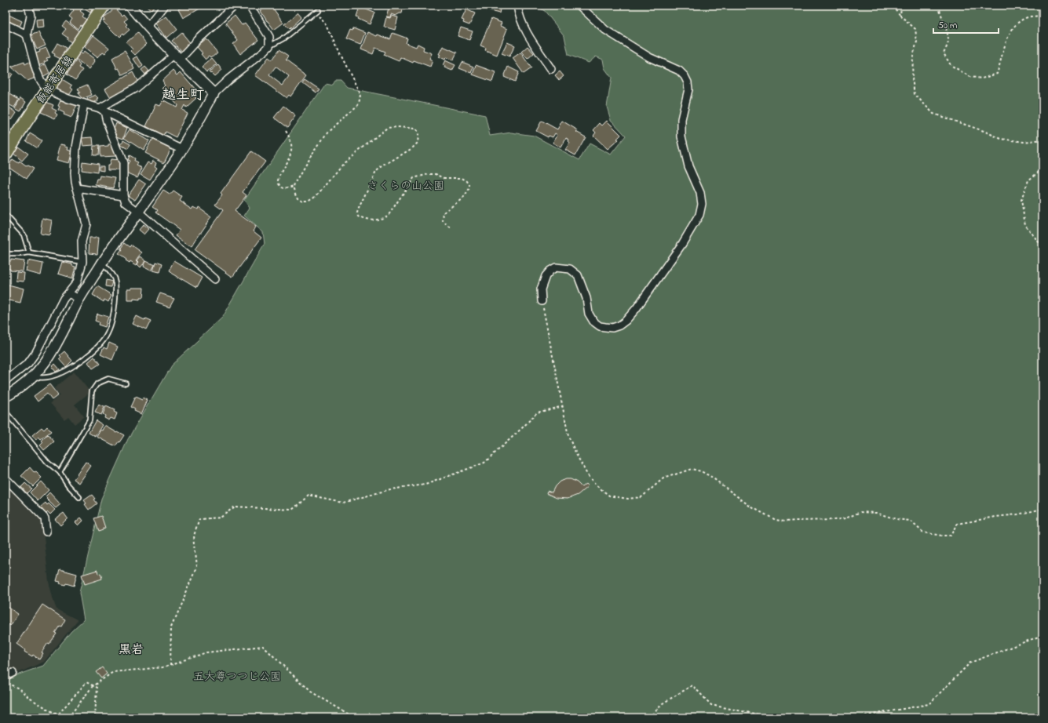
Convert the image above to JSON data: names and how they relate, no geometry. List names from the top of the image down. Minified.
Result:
{"streets":{"main road":["飯能寄居線"]},"districts":["越生町","黒岩"],"parks":["さくらの山公園","五大尊つつじ公園"],"scale_bar":"50 m"}
